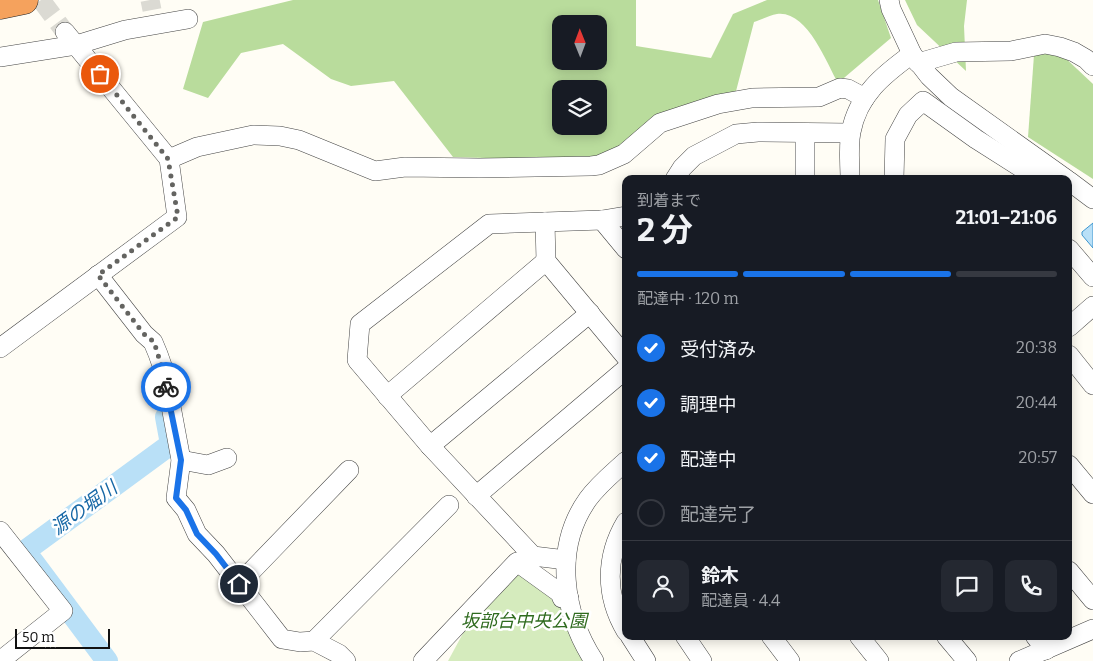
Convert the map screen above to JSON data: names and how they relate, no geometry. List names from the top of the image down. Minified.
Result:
{"water":["源の堀川"],"parks":["坂部台中央公園"],"scale_bar":"50 m","north":"top","page":{"heading":["2 分","到着まで","21:01–21:06"],"panel":["鈴木","配達員 · 4.4"],"bar":"配達中 · 120 m","list":[["受付済み","20:38"],["調理中","20:44"],["配達中","20:57"],"配達完了"],"scale":"50 m"}}
